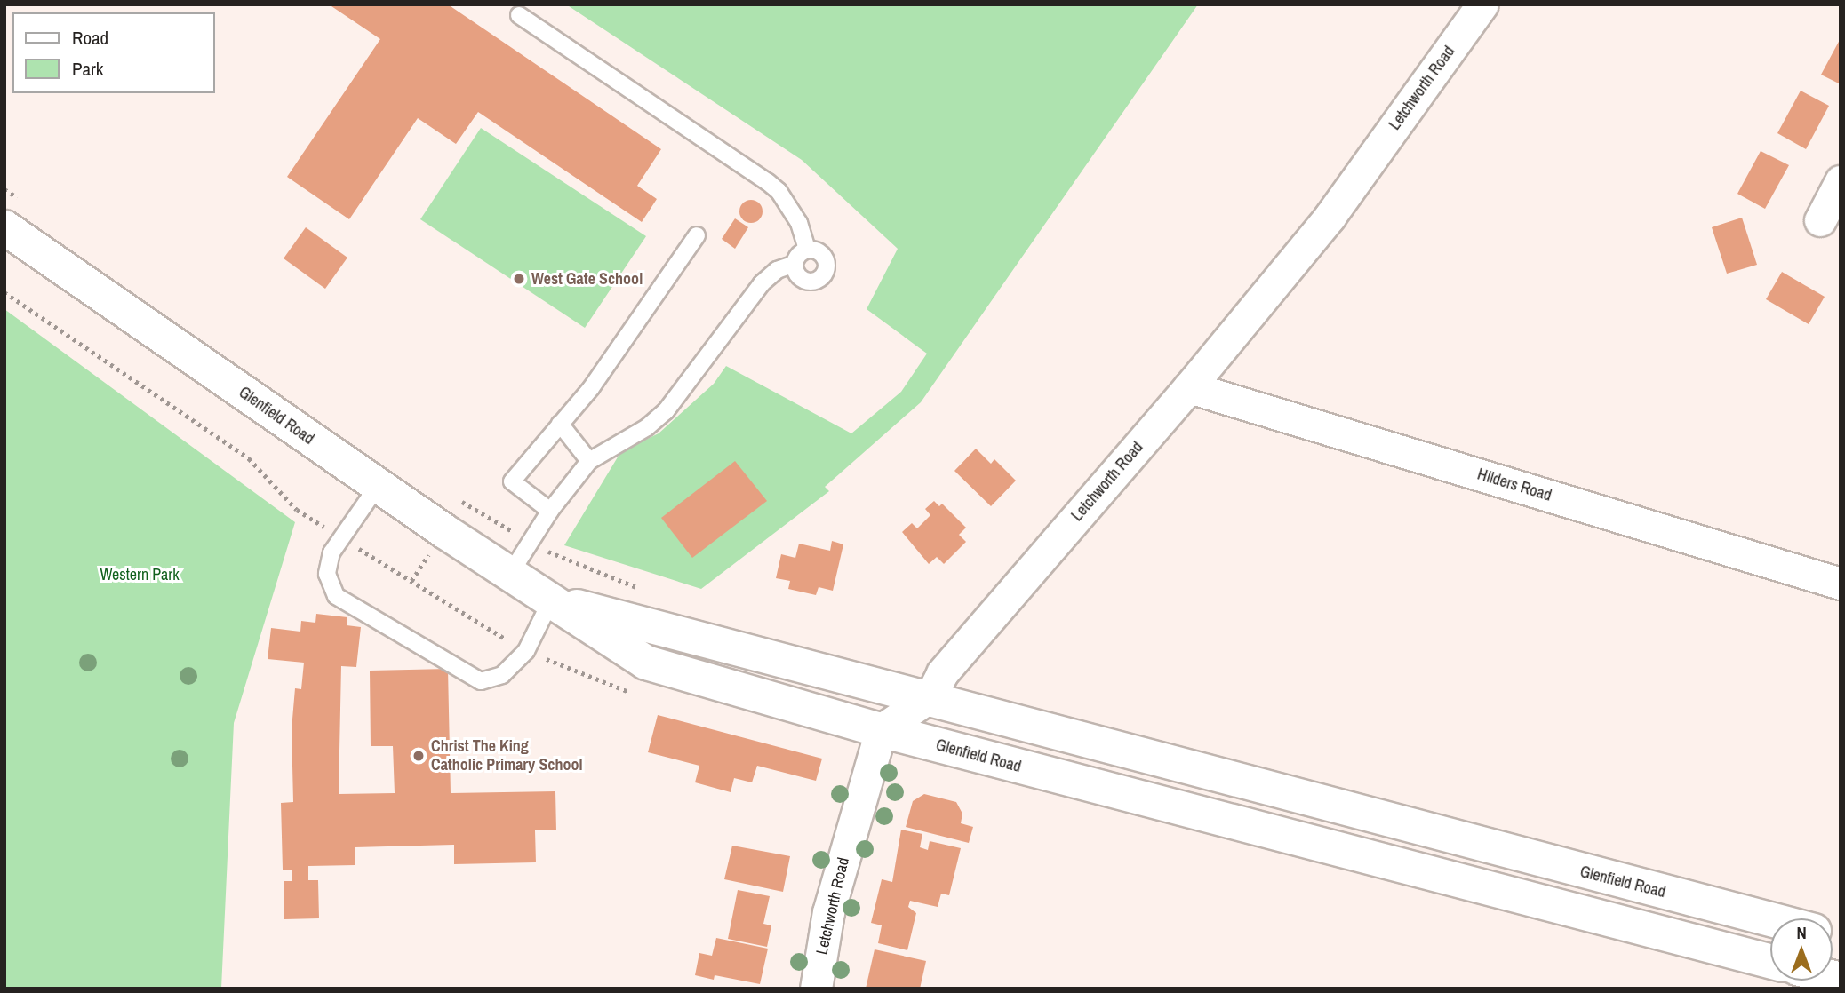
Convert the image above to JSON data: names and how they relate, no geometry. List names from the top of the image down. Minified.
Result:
{"streets":{"street":["Letchworth Road","Glenfield Road","Hilders Road"]},"crossings":[["Letchworth Road","Glenfield Road"],["Letchworth Road","Hilders Road"]],"parks":["Western Park"],"places":["West Gate School","Christ The King Catholic Primary School"],"legend":["Road","Park"],"north":"top"}
